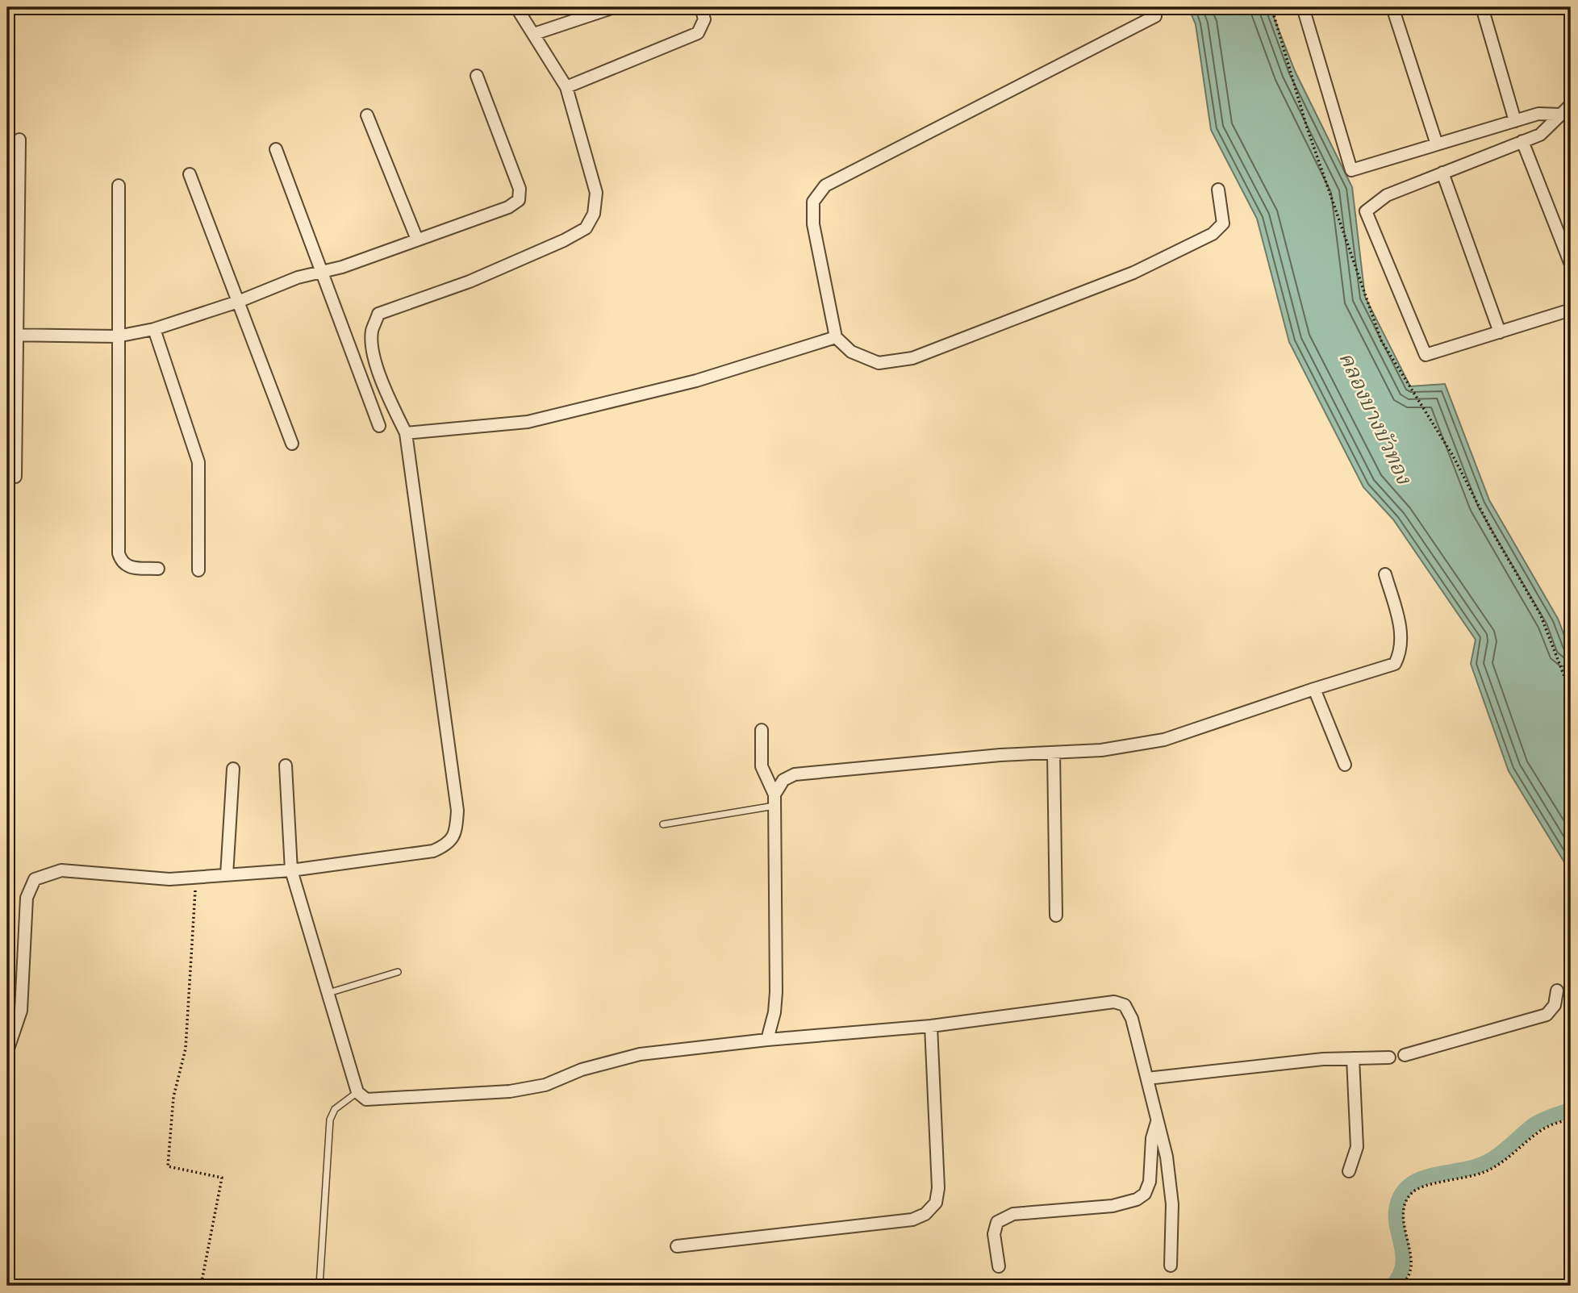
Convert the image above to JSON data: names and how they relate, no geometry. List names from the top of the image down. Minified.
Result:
{"water":["คลองบางบัวทอง"]}
